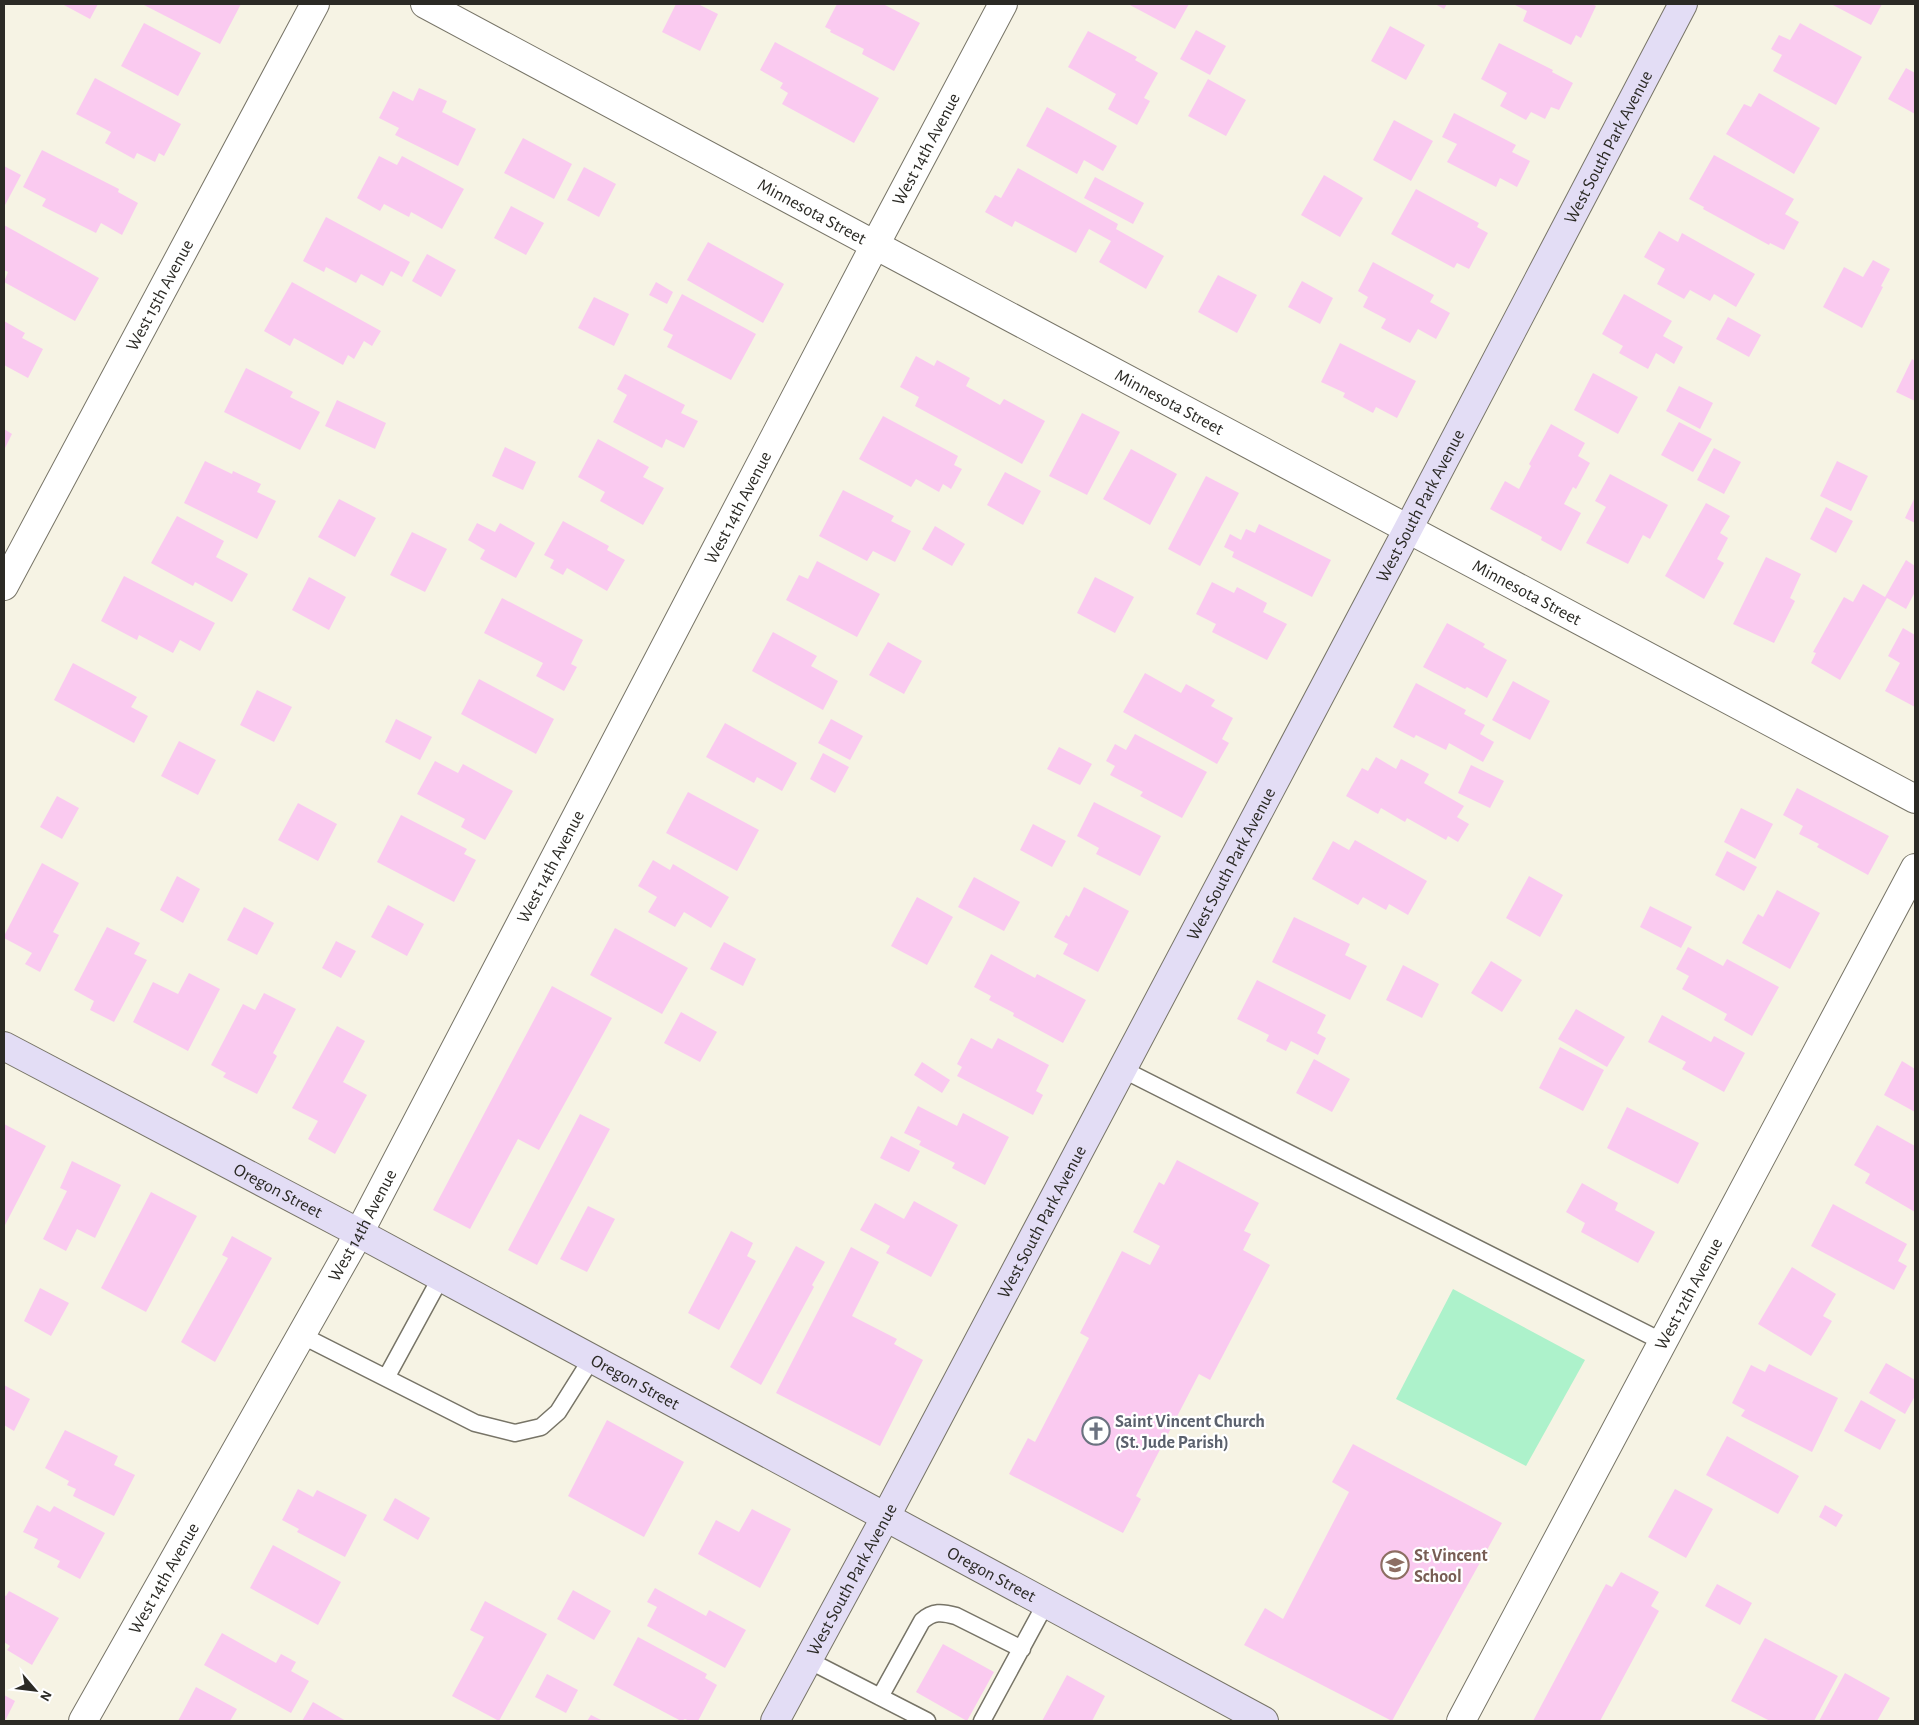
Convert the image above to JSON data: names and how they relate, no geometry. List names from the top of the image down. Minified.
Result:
{"streets":{"main road":["West South Park Avenue","Oregon Street"],"street":["West 14th Avenue","Minnesota Street","West 15th Avenue","West 12th Avenue"]},"crossings":[["West South Park Avenue","Minnesota Street"],["West South Park Avenue","Oregon Street"],["West 14th Avenue","Minnesota Street"],["West 14th Avenue","Oregon Street"]],"places":{"church":["Saint Vincent Church (St. Jude Parish)"],"school or university":["St Vincent School"]},"north":"bottom right"}
